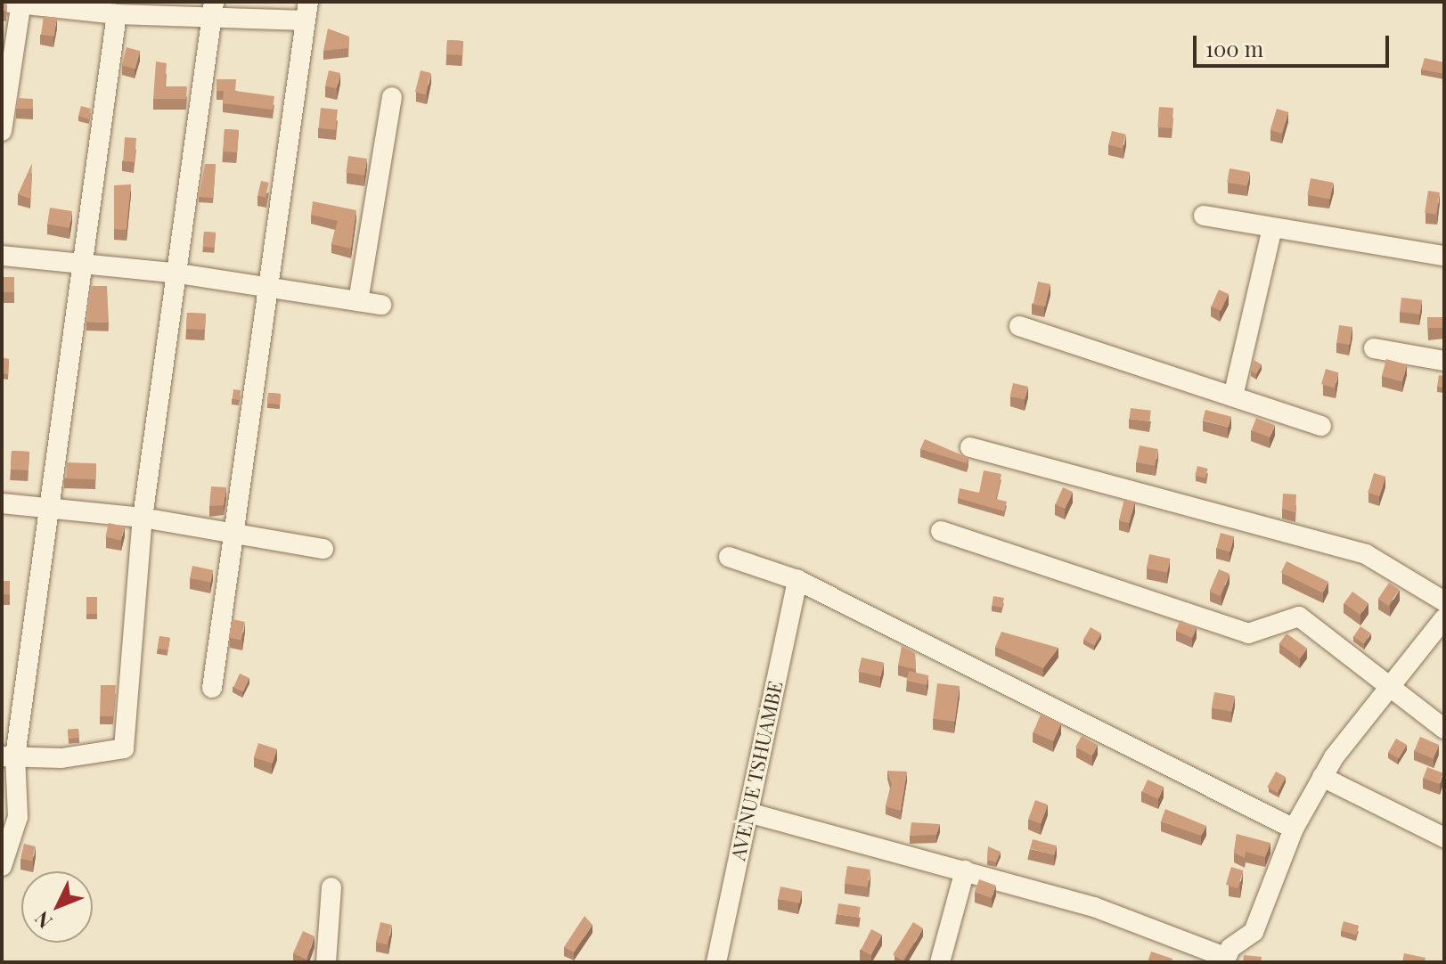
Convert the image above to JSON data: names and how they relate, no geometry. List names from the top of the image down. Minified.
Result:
{"streets":{"street":["AVENUE TSHUAMBE"]},"scale_bar":"100 m","north":"bottom left"}
